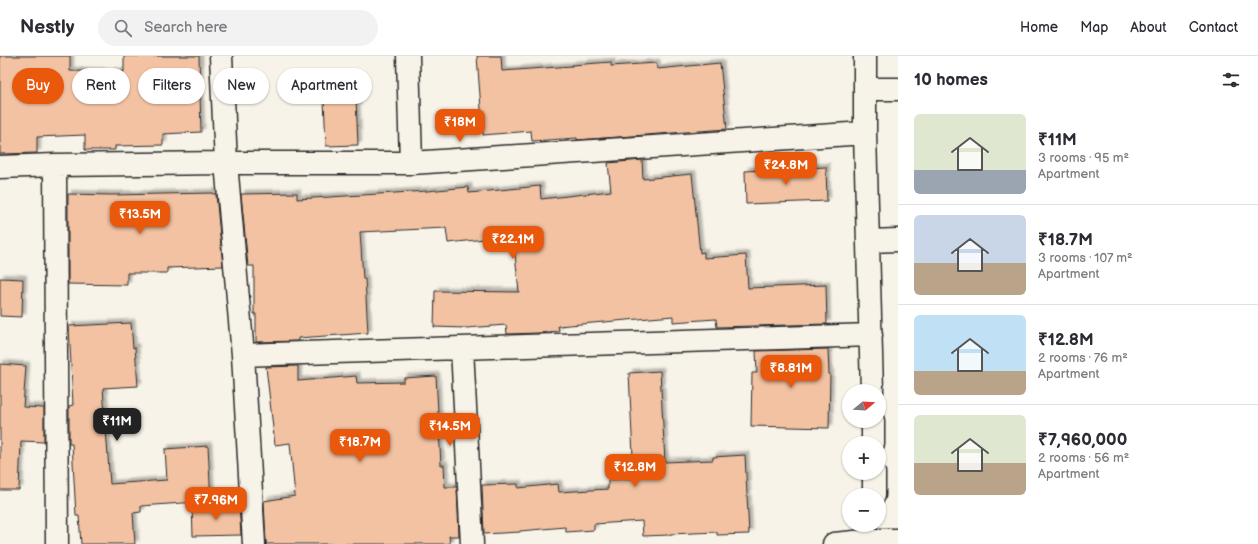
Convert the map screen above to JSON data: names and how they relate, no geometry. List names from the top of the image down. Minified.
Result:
{"north":"right","page":{"header":"Nestly","search":"Search here","nav":["Home","Map","About","Contact"],"heading":"10 homes","chip":["Buy","Rent","Filters","New","Apartment"],"list":[{"name":"₹11M","note":"3 rooms · 95 m² · Apartment"},{"name":"₹18.7M","note":"3 rooms · 107 m² · Apartment"},{"name":"₹12.8M","note":"2 rooms · 76 m² · Apartment"},{"name":"₹7,960,000","note":"2 rooms · 56 m² · Apartment"}],"price":["₹18M","₹24.8M","₹13.5M","₹22.1M","₹8.81M","₹11M","₹14.5M","₹18.7M","₹12.8M","₹7.96M"],"map_buttons":["+","−"]}}
